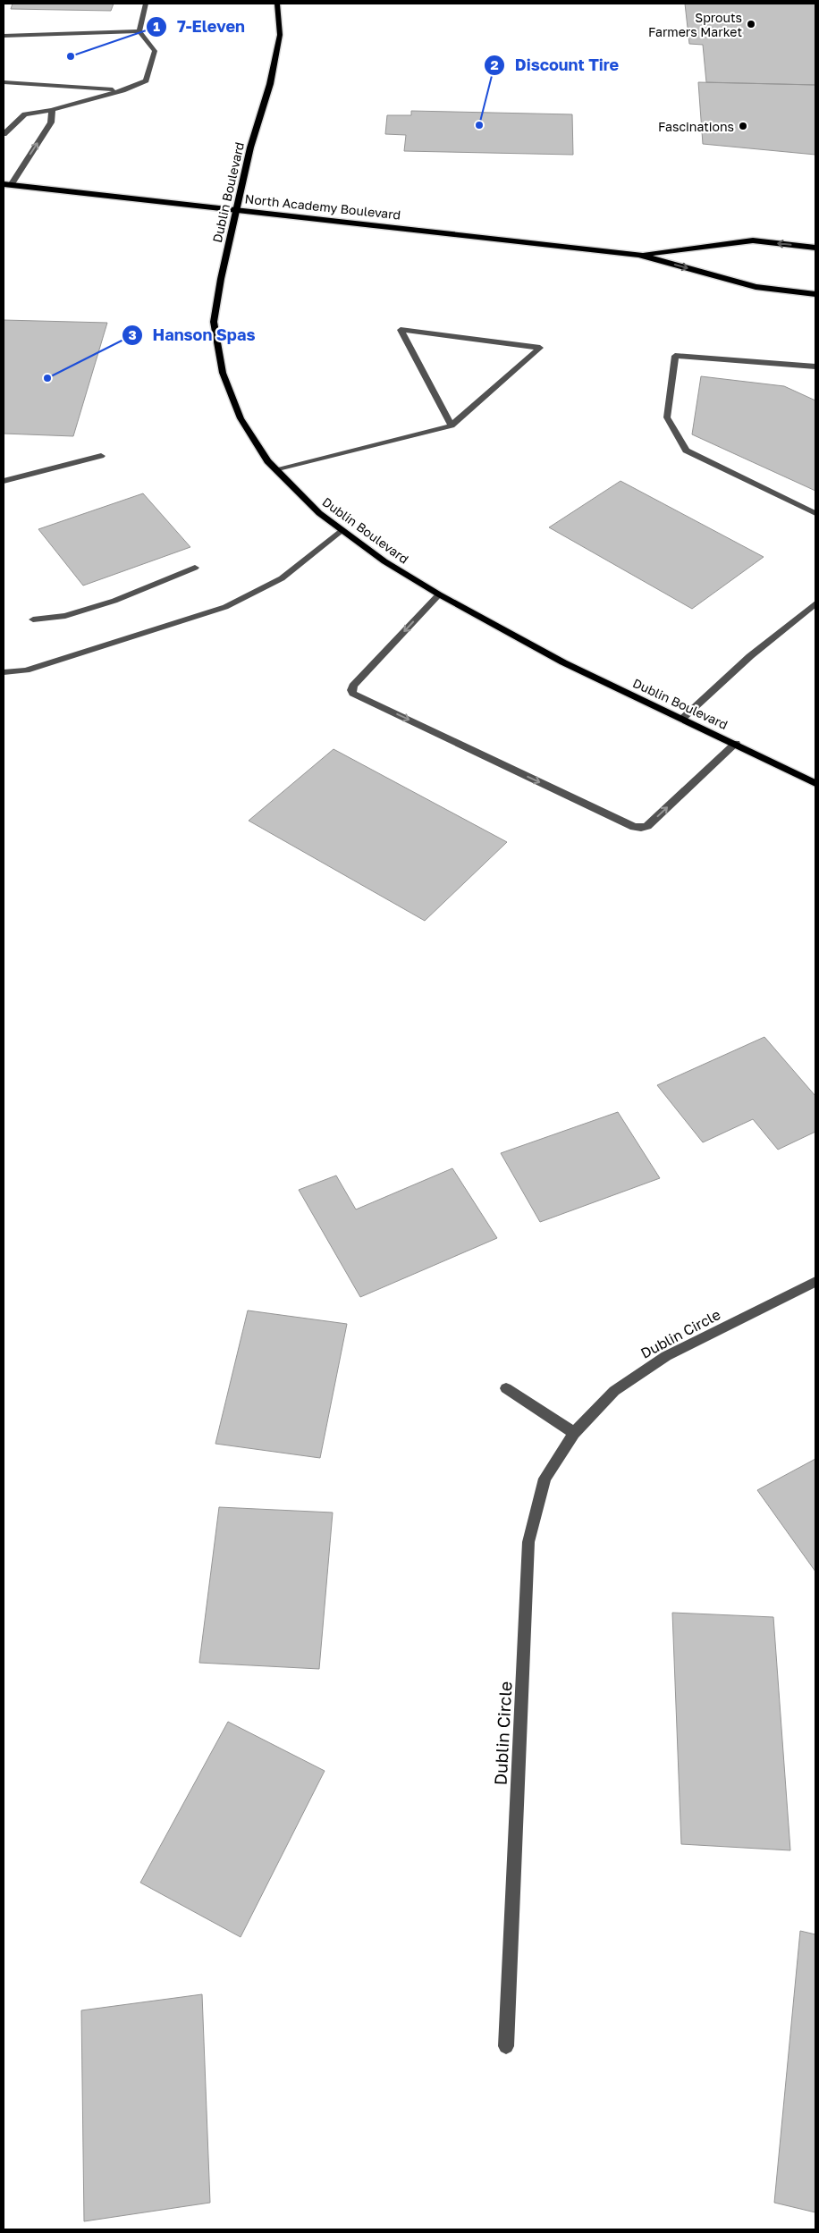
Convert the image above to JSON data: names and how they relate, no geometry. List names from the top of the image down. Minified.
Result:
{"streets":{"highway":["North Academy Boulevard"],"main road":["Dublin Boulevard"],"street":["Dublin Circle"]},"crossings":[["Dublin Boulevard","North Academy Boulevard"]],"places":["Sprouts Farmers Market","7-Eleven","Discount Tire","Fascinations","Hanson Spas"]}
